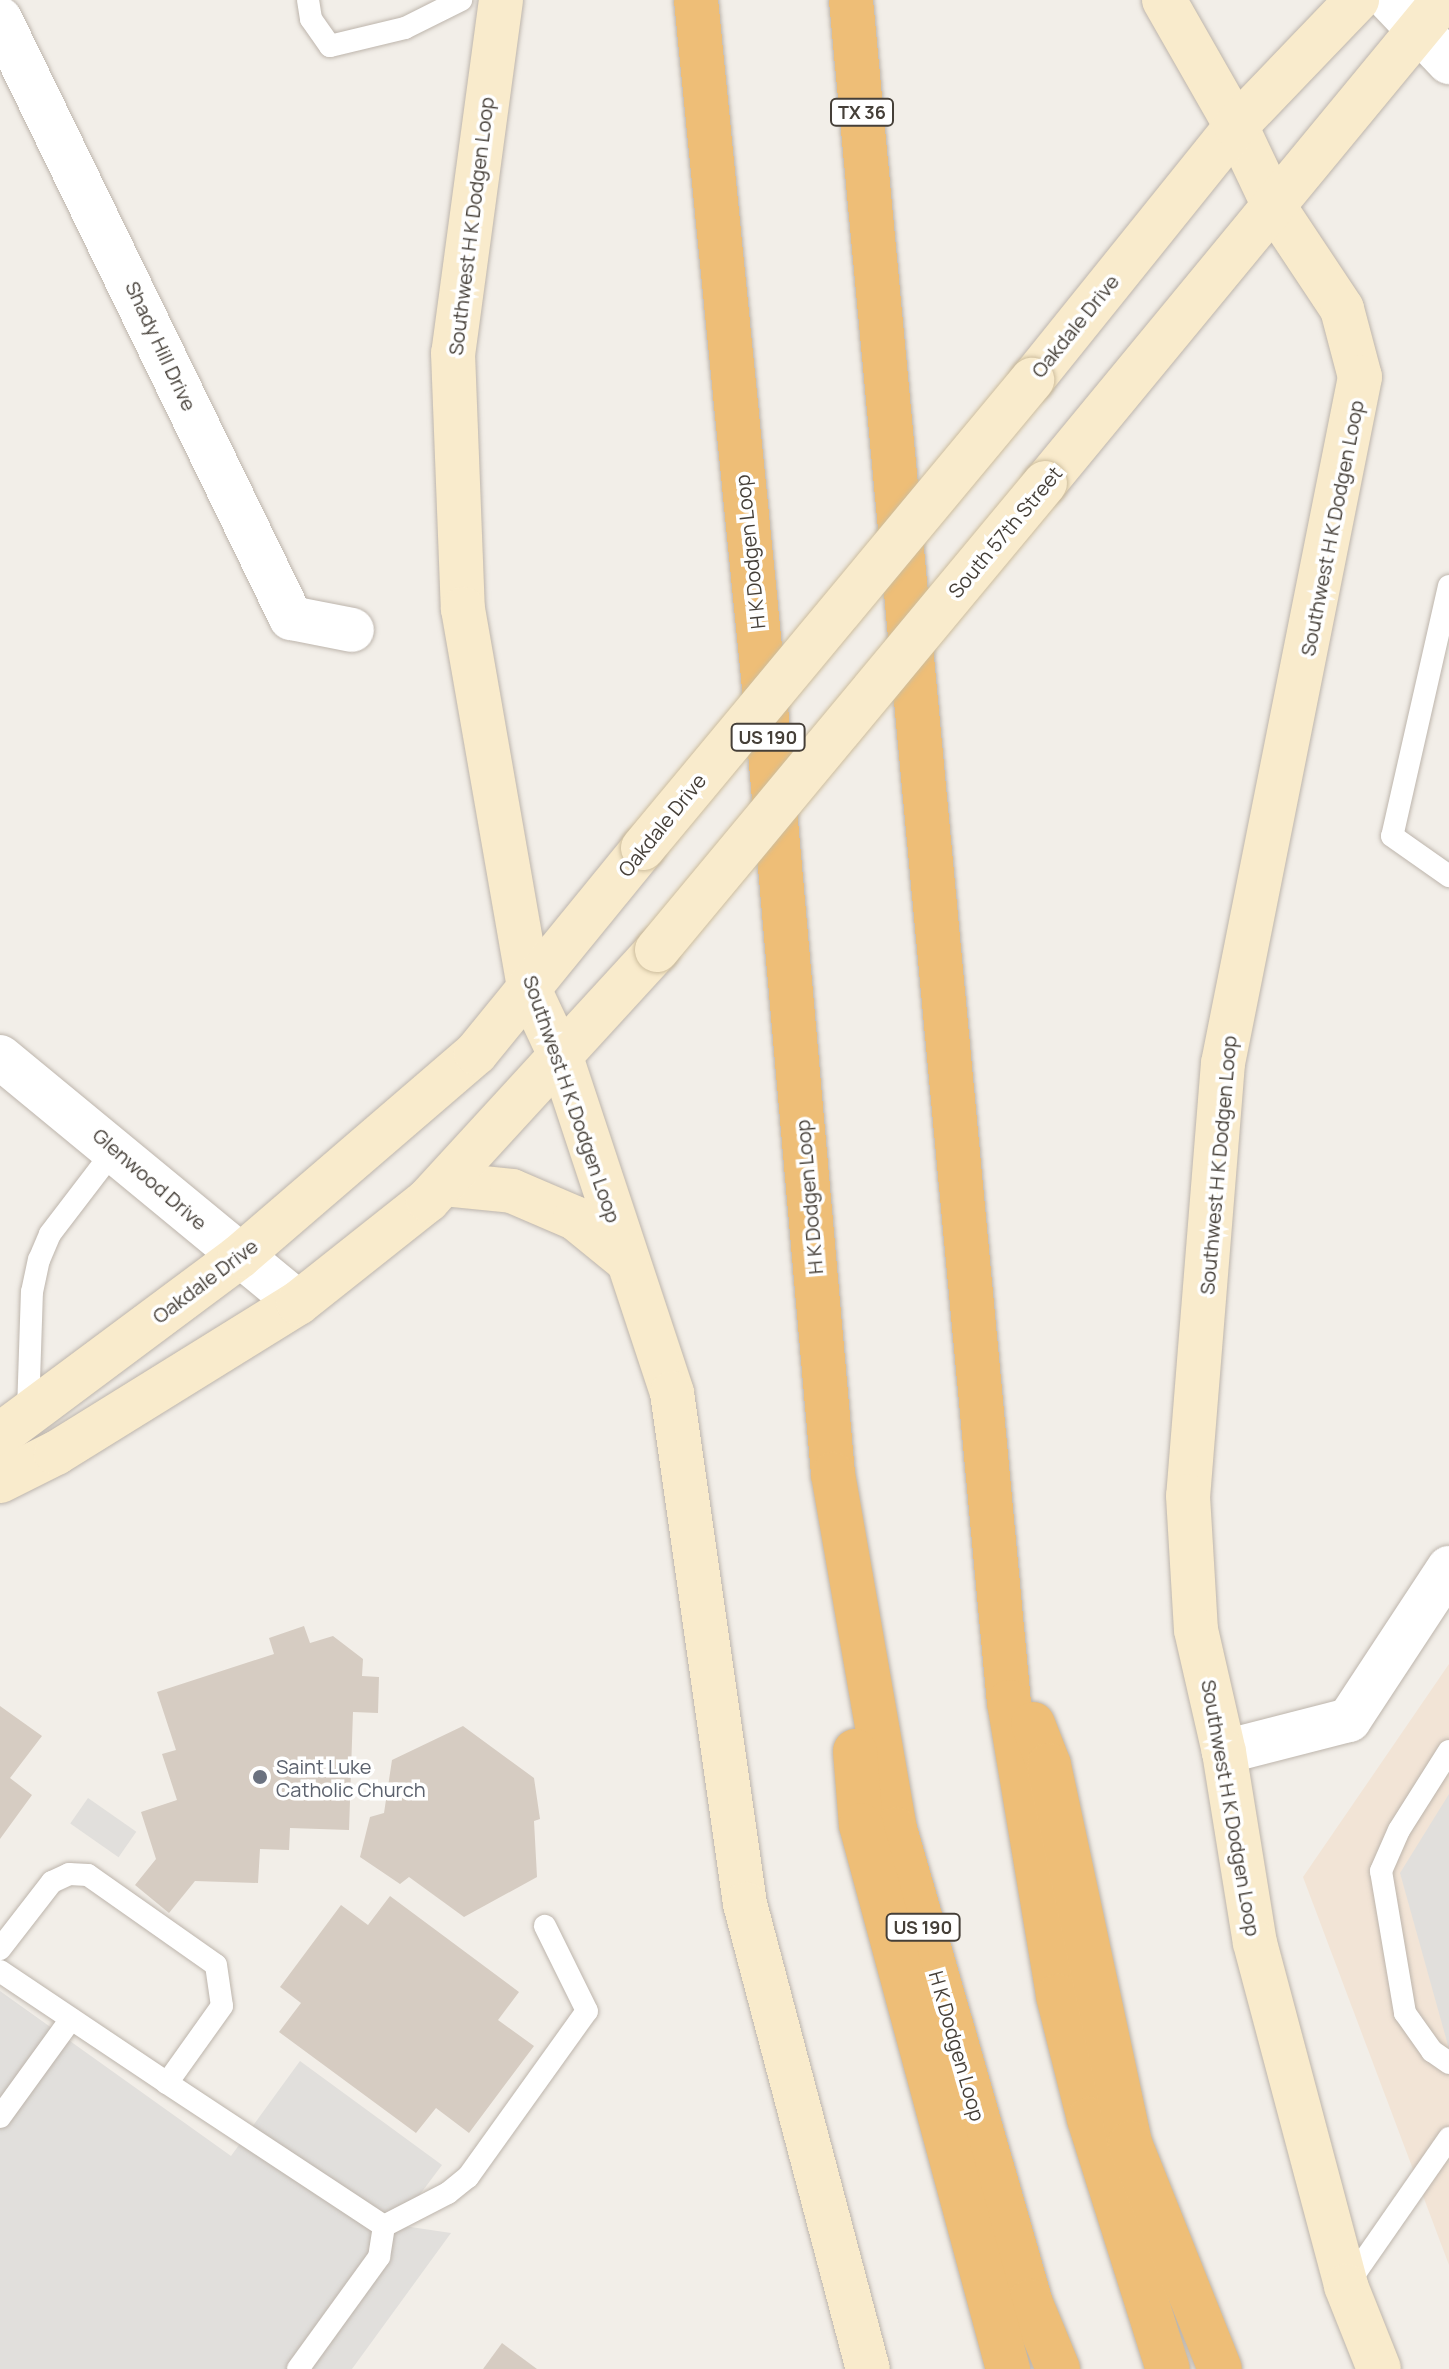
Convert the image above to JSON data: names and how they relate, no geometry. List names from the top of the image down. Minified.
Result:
{"streets":{"highway":["TX 36","H K Dodgen Loop","US 190"],"main road":["Southwest H K Dodgen Loop","Oakdale Drive","South 57th Street"],"street":["Shady Hill Drive","Glenwood Drive"]},"crossings":[["Southwest H K Dodgen Loop","Oakdale Drive"],["Southwest H K Dodgen Loop","South 57th Street"],["Oakdale Drive","Glenwood Drive"]],"places":["Saint Luke Catholic Church"]}
